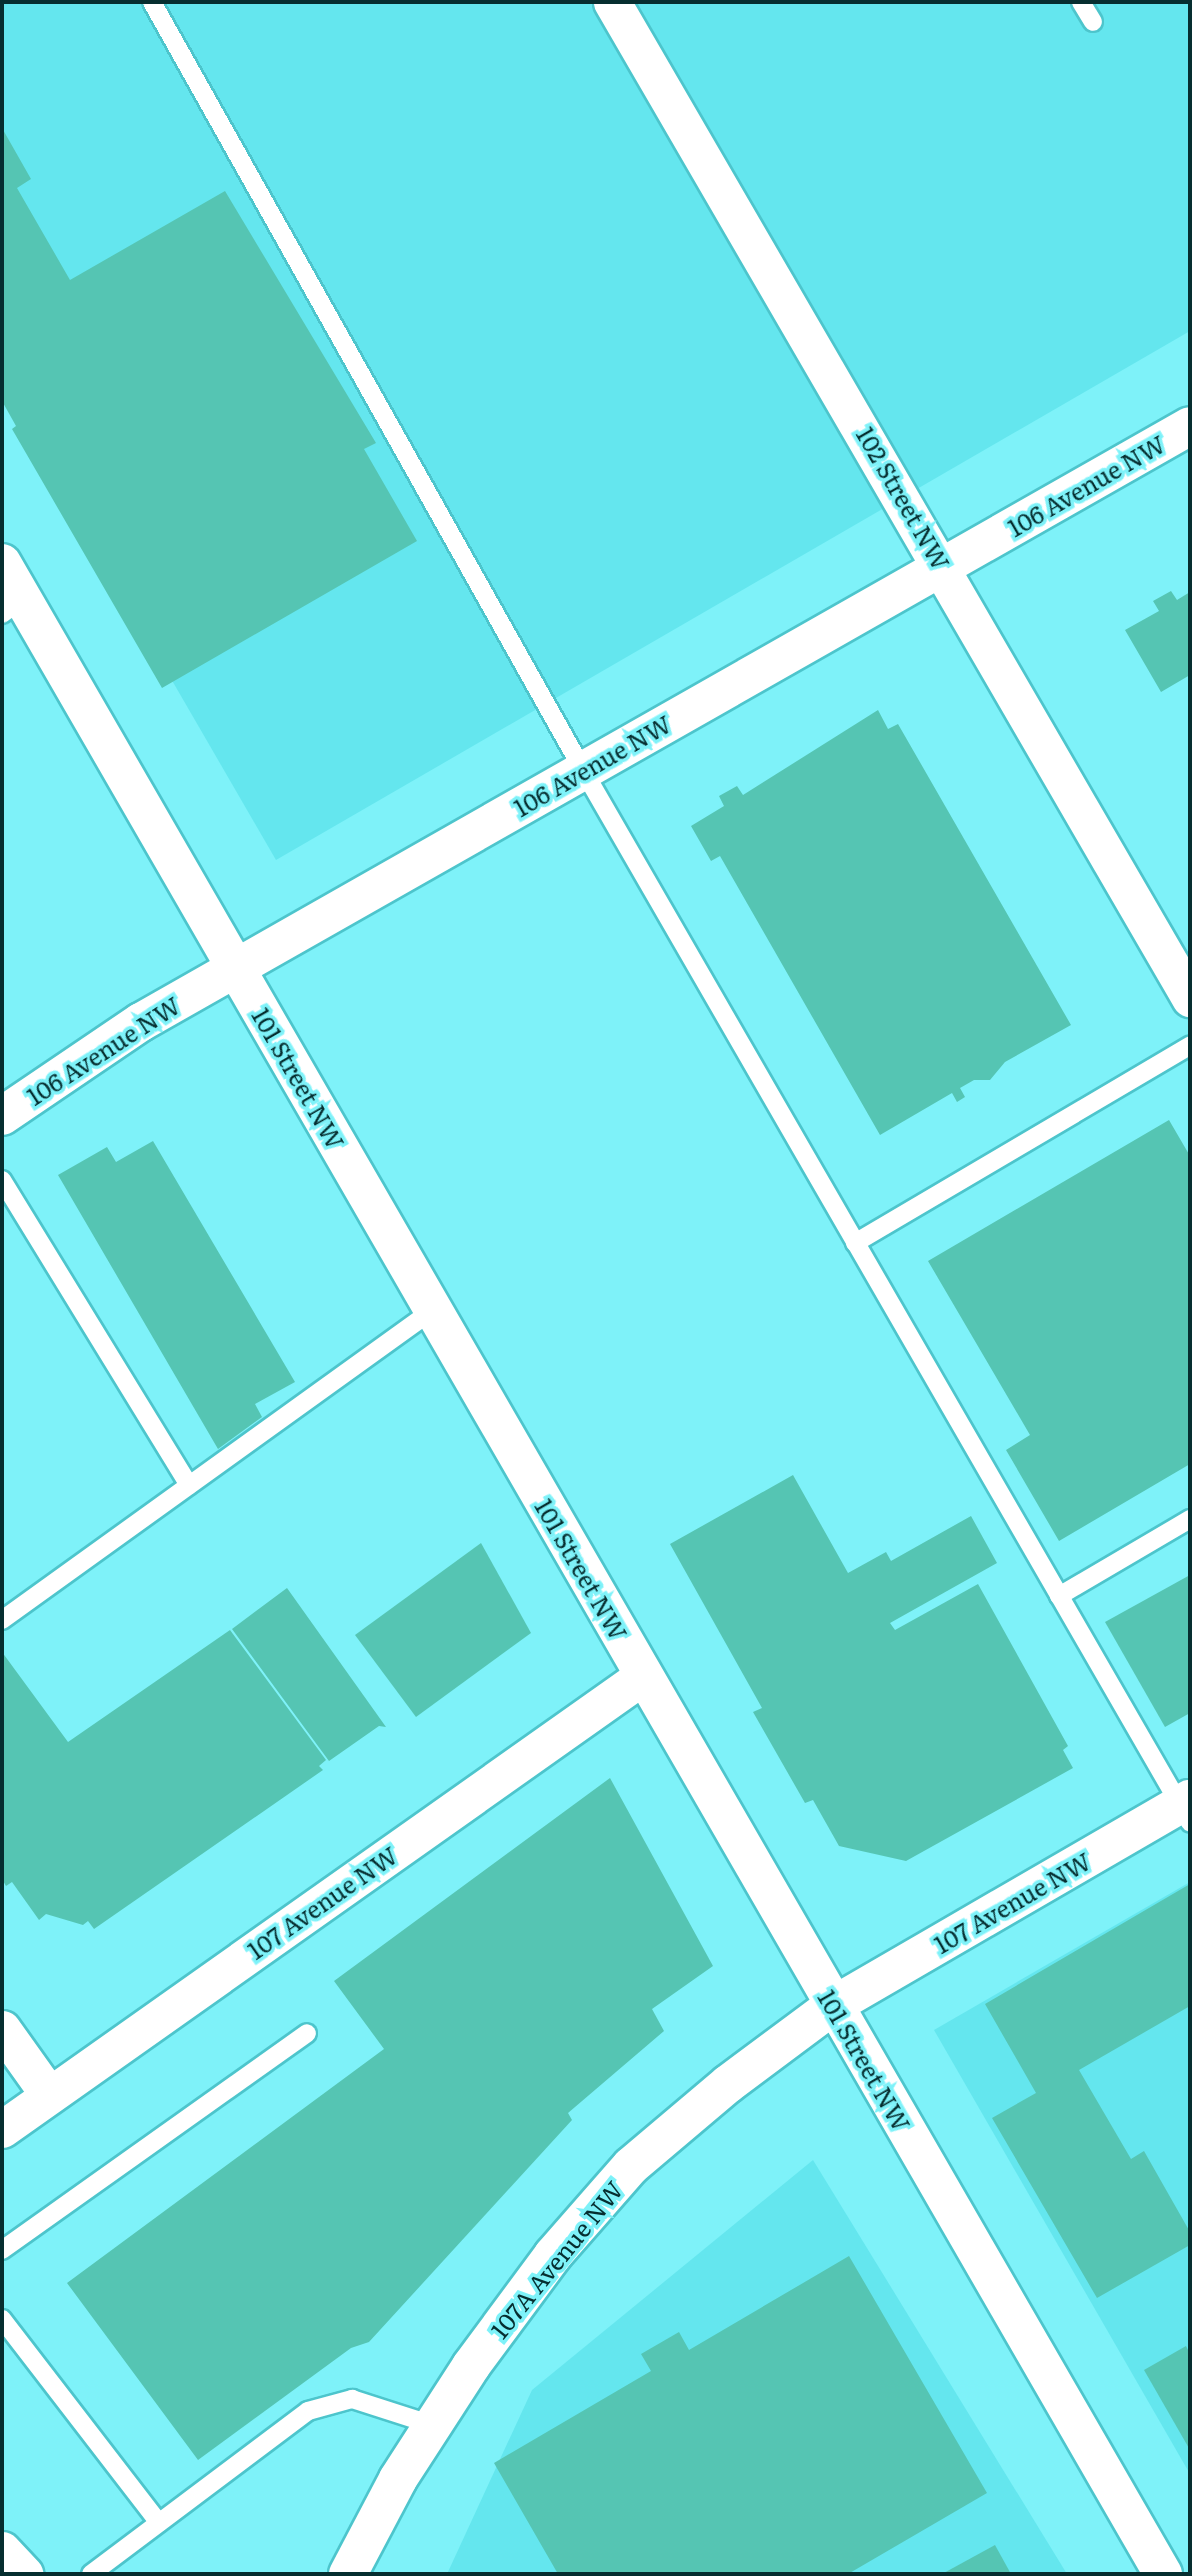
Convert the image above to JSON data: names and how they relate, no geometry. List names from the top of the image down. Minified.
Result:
{"streets":{"main road":["106 Avenue NW","101 Street NW","107 Avenue NW","107A Avenue NW"],"street":["102 Street NW"]},"crossings":[["106 Avenue NW","102 Street NW"],["106 Avenue NW","101 Street NW"],["101 Street NW","107 Avenue NW"],["101 Street NW","107A Avenue NW"],["107 Avenue NW","107A Avenue NW"]]}
